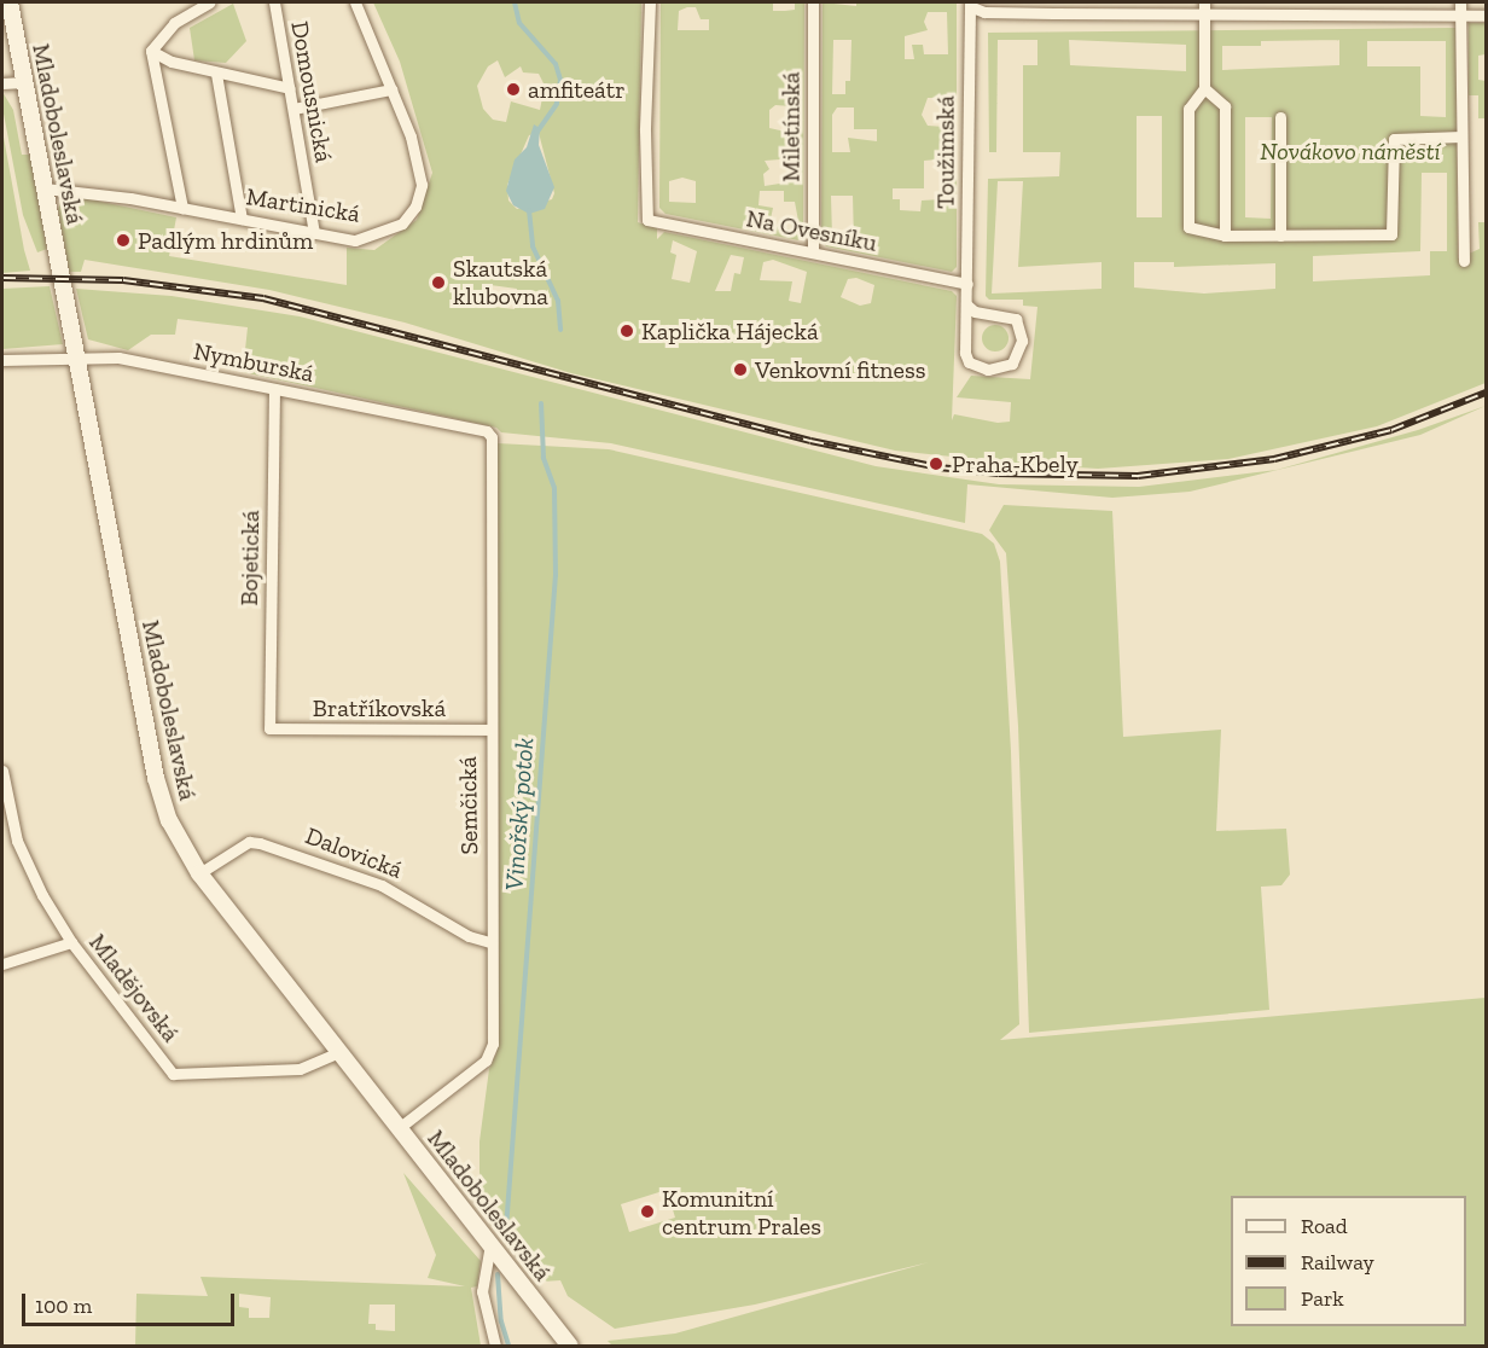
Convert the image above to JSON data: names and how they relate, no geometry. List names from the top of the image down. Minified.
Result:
{"streets":{"main road":["Mladoboleslavská"],"street":["Domousnická","Miletínská","Toužimská","Martinická","Na Ovesníku","Nymburská","Bojetická","Bratříkovská","Semčická","Dalovická","Mladějovská"]},"crossings":[["Domousnická","Martinická"],["Miletínská","Na Ovesníku"],["Mladoboleslavská","Martinická"],["Mladoboleslavská","Nymburská"],["Mladoboleslavská","Semčická"],["Mladoboleslavská","Dalovická"],["Mladoboleslavská","Mladějovská"],["Toužimská","Na Ovesníku"],["Nymburská","Bojetická"],["Nymburská","Semčická"],["Bojetická","Bratříkovská"],["Bratříkovská","Semčická"],["Semčická","Dalovická"]],"water":["Vinořský potok"],"parks":["Novákovo náměstí"],"places":["amfiteátr","Padlým hrdinům","Skautská klubovna","Kaplička Hájecká","Venkovní fitness","Praha-Kbely","Komunitní centrum Prales"],"legend":["Road","Railway","Park"],"scale_bar":"100 m"}
